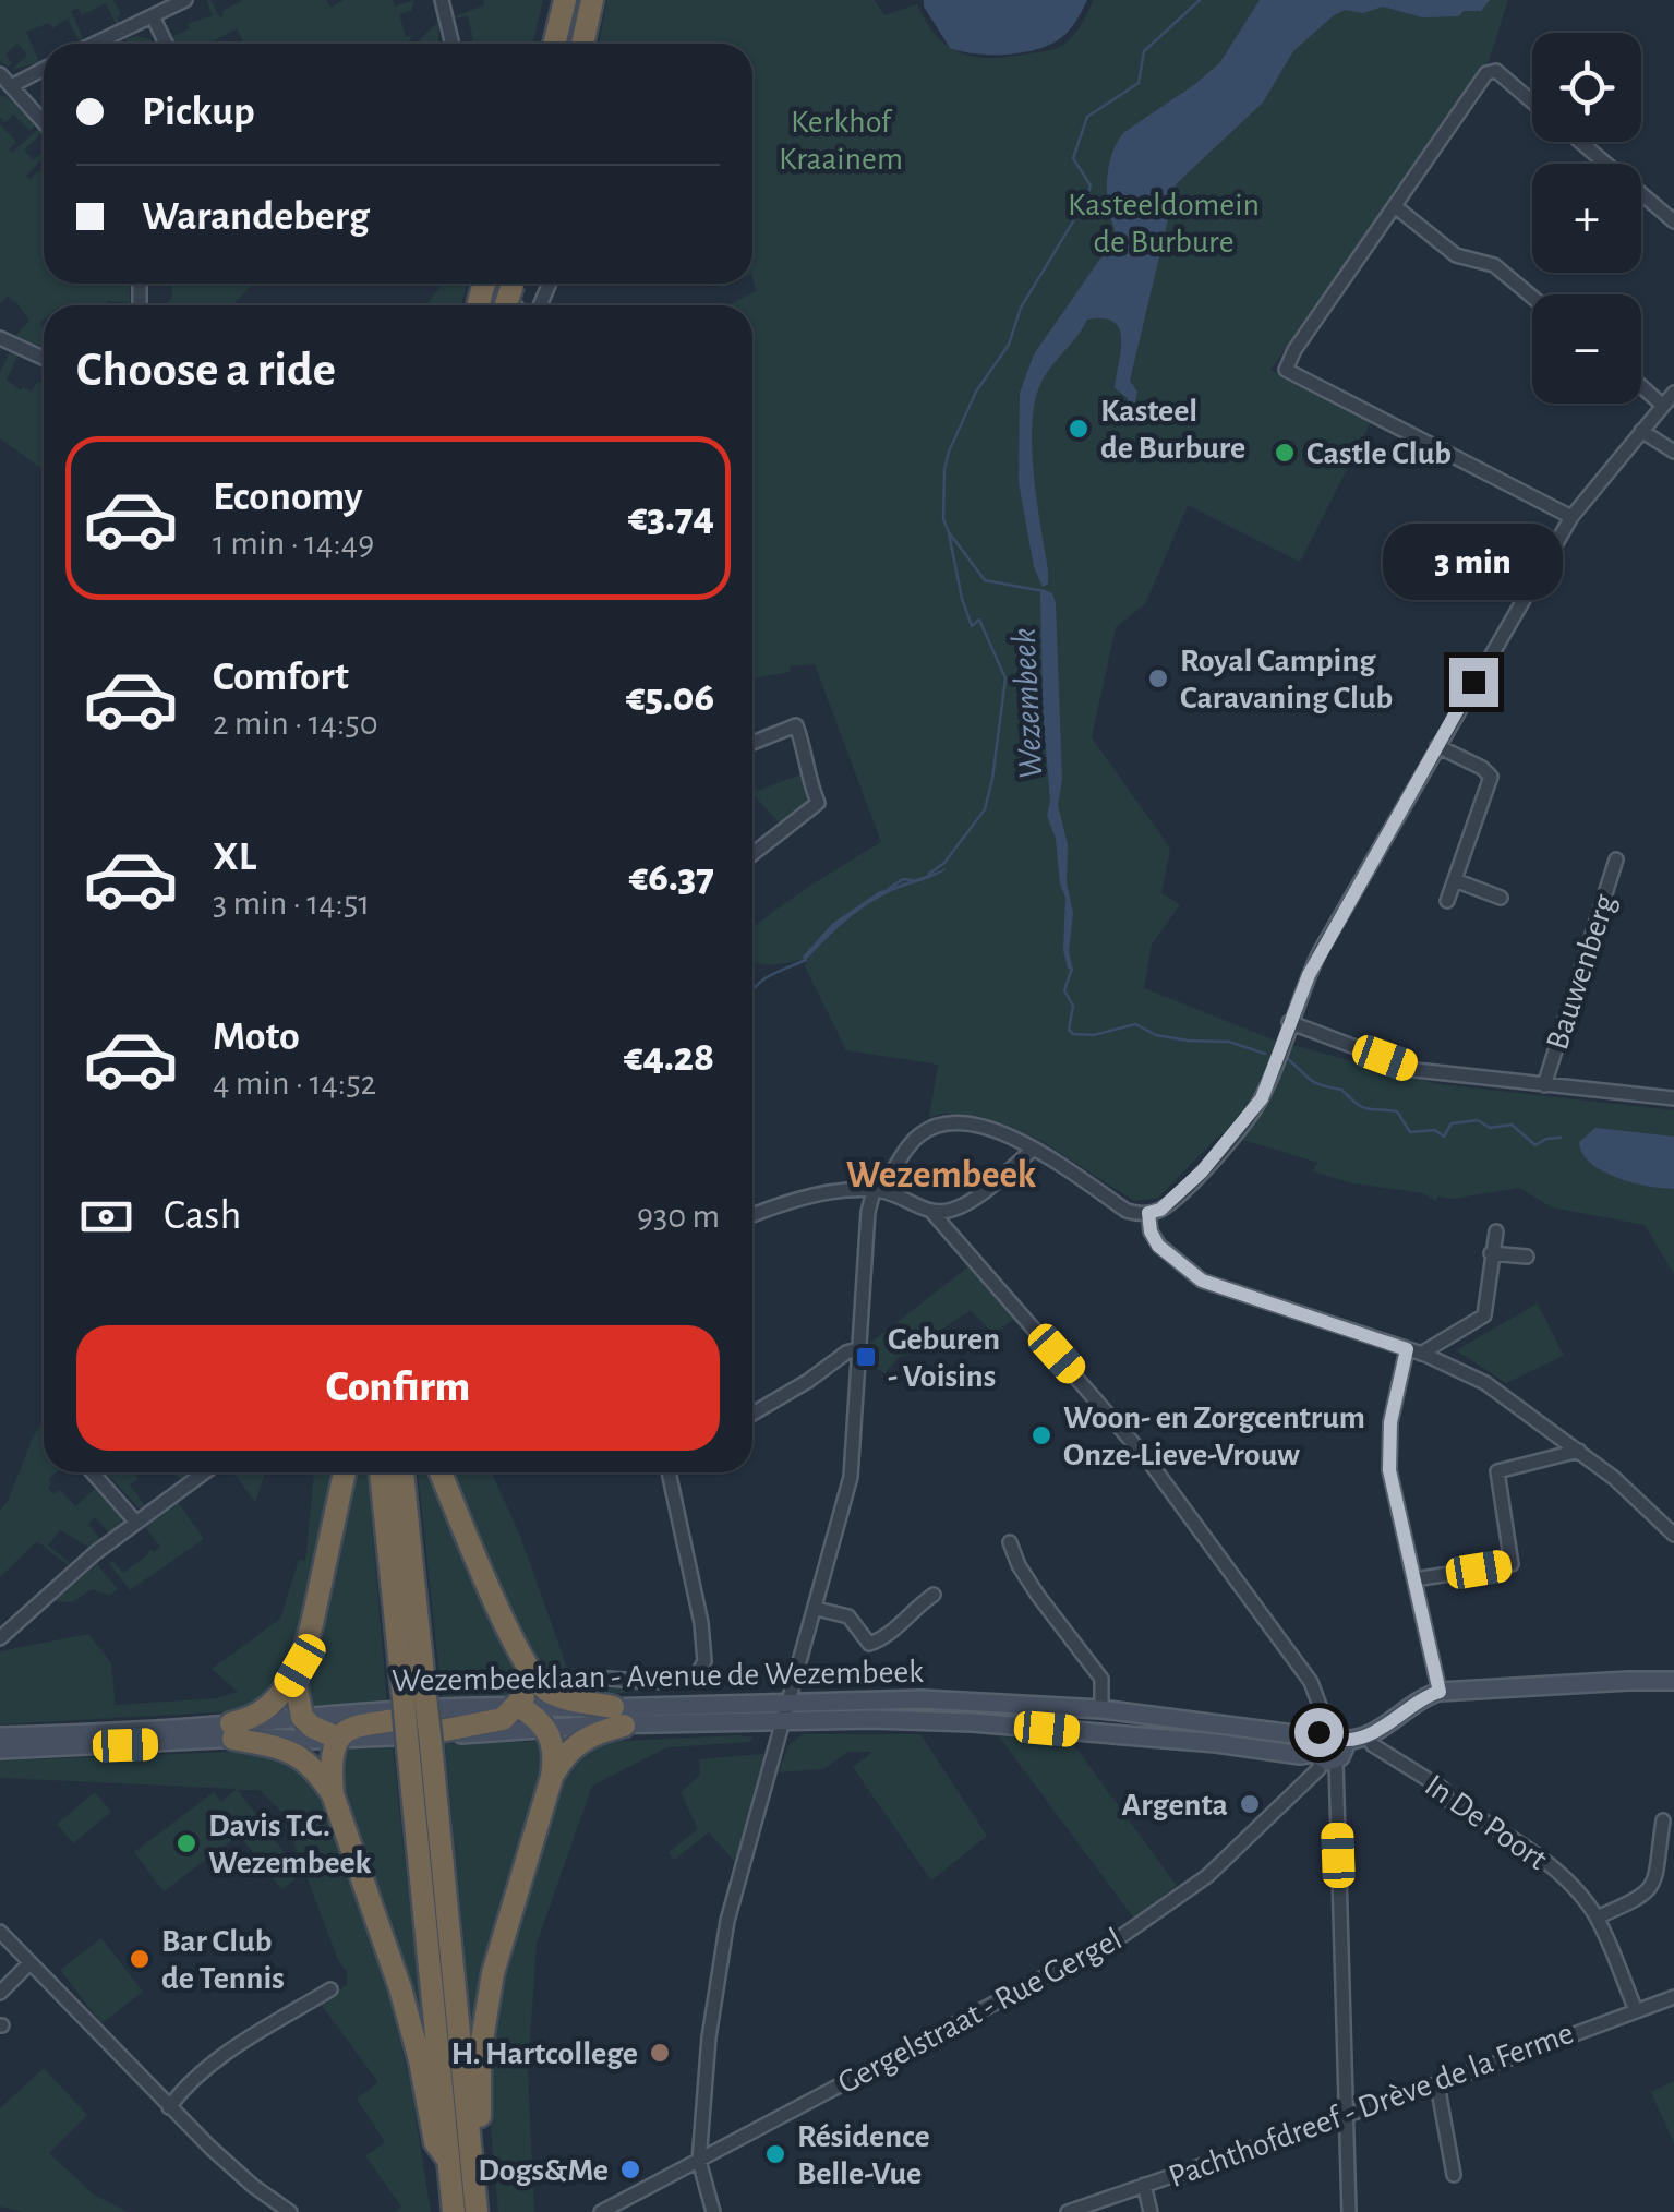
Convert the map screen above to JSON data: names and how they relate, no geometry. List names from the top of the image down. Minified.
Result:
{"streets":{"main road":["Wezembeeklaan - Avenue de Wezembeek"],"street":["Bauwenberg","In De Poort","Gergelstraat - Rue Gergel","Pachthofdreef - Drève de la Ferme"]},"crossings":[["Wezembeeklaan - Avenue de Wezembeek","Gergelstraat - Rue Gergel"],["In De Poort","Pachthofdreef - Drève de la Ferme"]],"districts":["Wezembeek"],"water":["Wezembeek"],"parks":["Kerkhof Kraainem","Kasteeldomein de Burbure"],"places":{"other":["Kasteel de Burbure","Castle Club","Royal Camping Caravaning Club","Woon- en Zorgcentrum Onze-Lieve-Vrouw","Argenta","Davis T.C. Wezembeek","Bar Club de Tennis","H. Hartcollege","Résidence Belle-Vue","Dogs&Me"],"transit":["Geburen - Voisins"]},"page":{"map_buttons":["+","−"],"banner":["Pickup","Warandeberg"],"heading":"Choose a ride","list":[{"name":"Economy","note":"1 min · 14:49","value":"€3.74"},{"name":"Comfort","note":"2 min · 14:50","value":"€5.06"},{"name":"XL","note":"3 min · 14:51","value":"€6.37"},{"name":"Moto","note":"4 min · 14:52","value":"€4.28"}],"bubble":"3 min","pay":["Cash","930 m"],"buttons":"Confirm"}}
